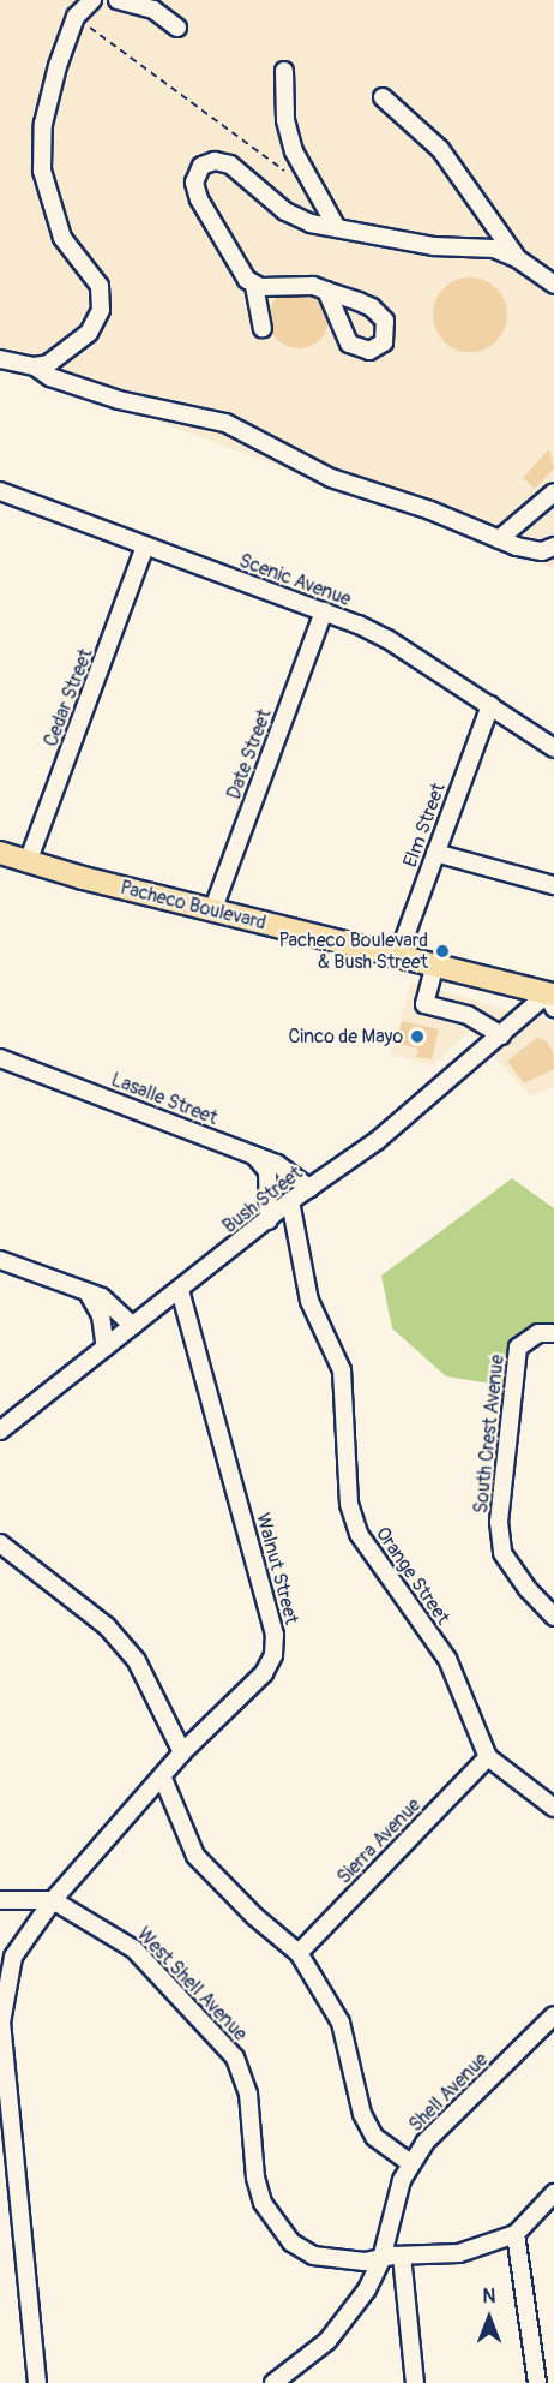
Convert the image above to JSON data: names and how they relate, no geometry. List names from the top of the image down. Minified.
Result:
{"streets":{"main road":["Pacheco Boulevard"],"street":["Scenic Avenue","Cedar Street","Date Street","Elm Street","Lasalle Street","Bush Street","South Crest Avenue","Walnut Street","Orange Street","Sierra Avenue","West Shell Avenue","Shell Avenue"]},"crossings":[["Scenic Avenue","Cedar Street"],["Scenic Avenue","Date Street"],["Scenic Avenue","Elm Street"],["Cedar Street","Pacheco Boulevard"],["Date Street","Pacheco Boulevard"],["Elm Street","Pacheco Boulevard"],["Pacheco Boulevard","Bush Street"],["Lasalle Street","Bush Street"],["Bush Street","Walnut Street"],["Bush Street","Orange Street"],["Walnut Street","West Shell Avenue"],["Orange Street","Sierra Avenue"],["West Shell Avenue","Shell Avenue"]],"places":["Pacheco Boulevard & Bush Street","Cinco de Mayo"],"north":"top"}
